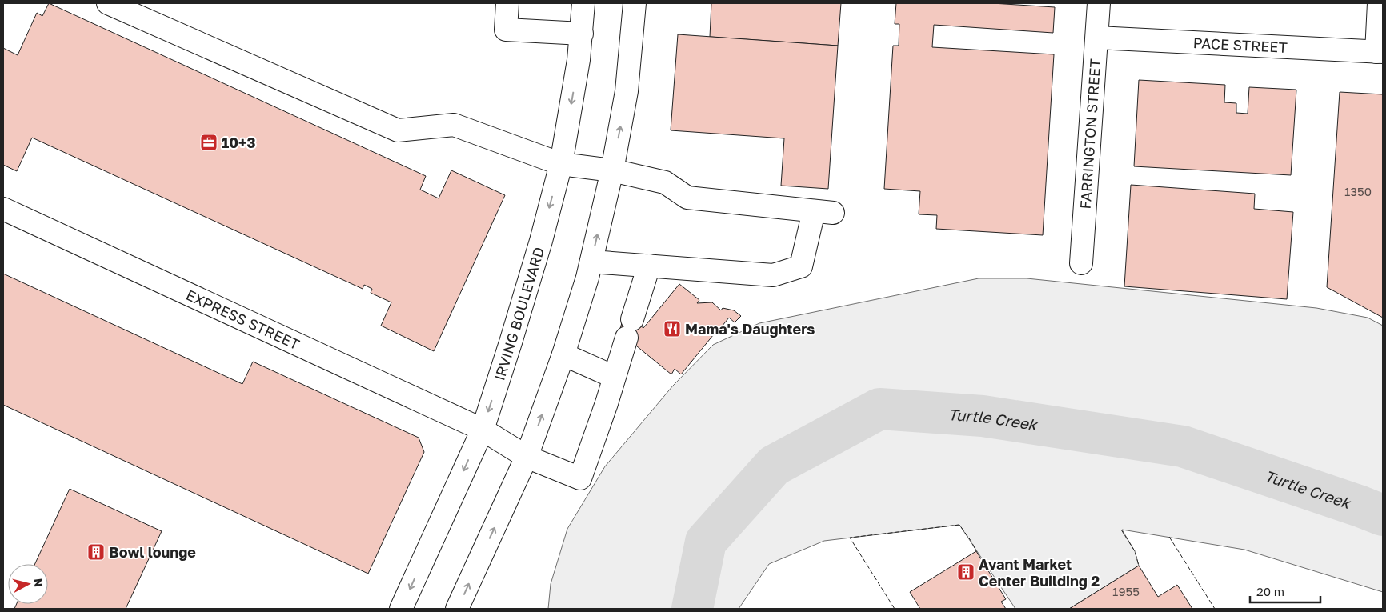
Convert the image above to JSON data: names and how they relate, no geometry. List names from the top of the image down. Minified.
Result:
{"streets":{"main road":["PACE STREET","FARRINGTON STREET","IRVING BOULEVARD","EXPRESS STREET"]},"crossings":[["PACE STREET","FARRINGTON STREET"],["IRVING BOULEVARD","EXPRESS STREET"]],"water":["Turtle Creek"],"places":{"office":["10+3"],"restaurant":["Mama's Daughters"],"building":["Bowl lounge","Avant Market Center Building 2"]},"house_numbers":["1350","1955"],"scale_bar":"20 m","north":"right"}
